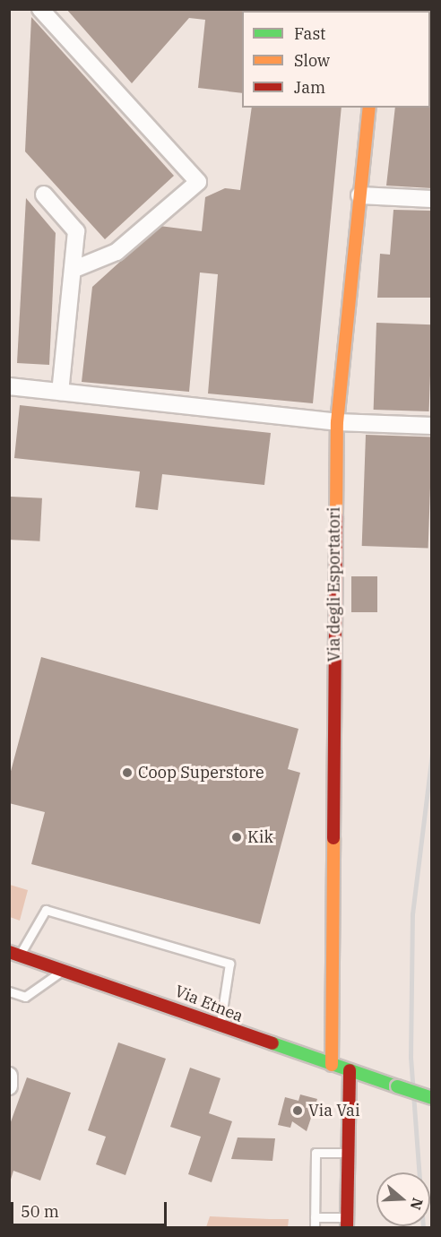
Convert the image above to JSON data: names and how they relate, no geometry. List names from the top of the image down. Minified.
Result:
{"streets":{"street":["Via degli Esportatori","Via Etnea"]},"crossings":[["Via degli Esportatori","Via Etnea"]],"places":["Coop Superstore","Kik","Via Vai"],"legend":["Fast","Slow","Jam"],"scale_bar":"50 m","north":"right"}
